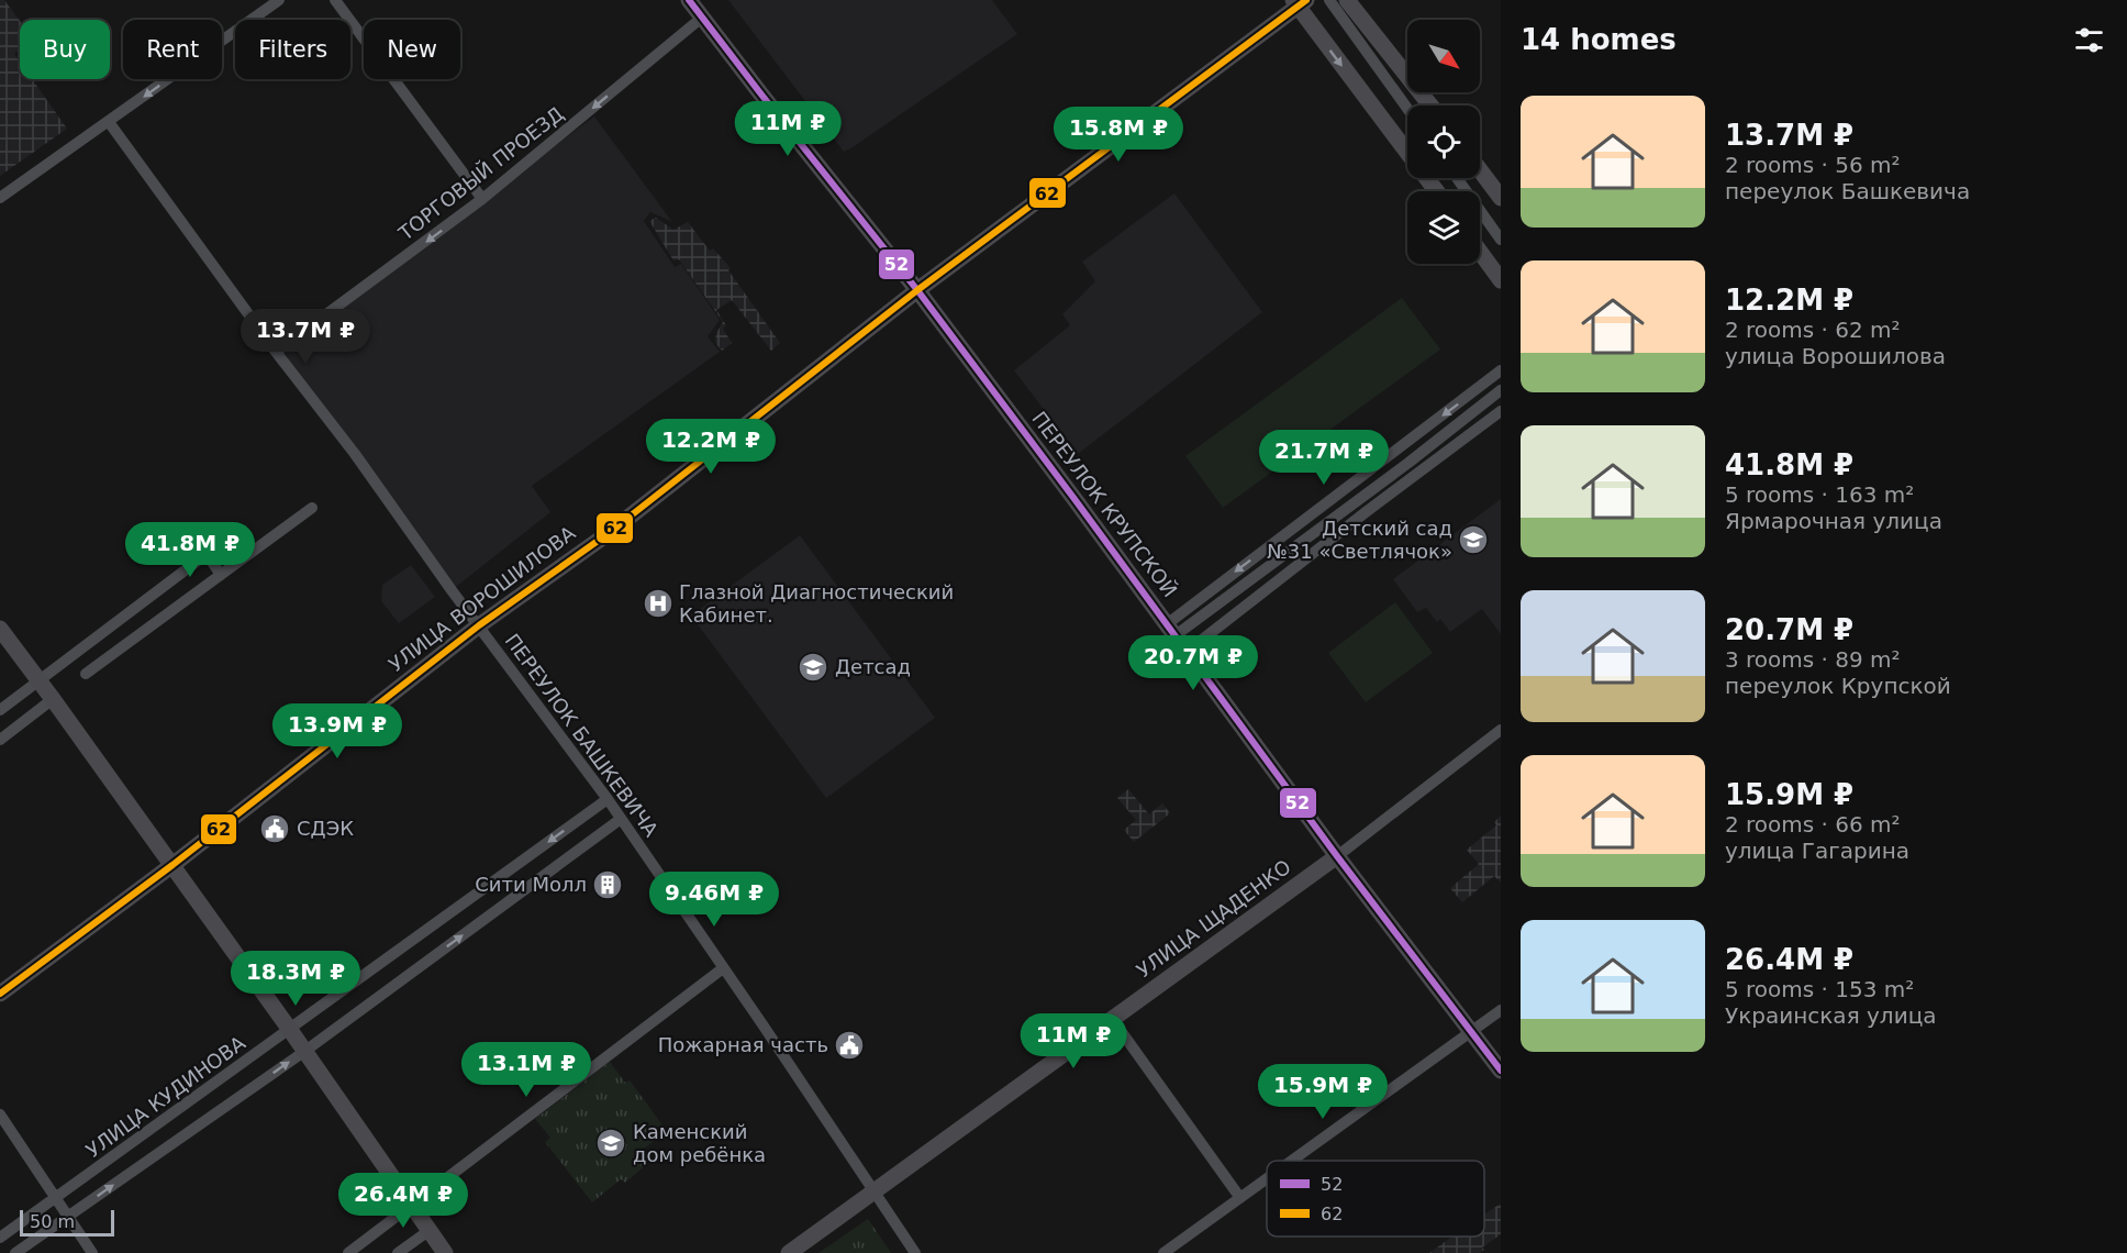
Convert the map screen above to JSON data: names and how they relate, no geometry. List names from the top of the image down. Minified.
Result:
{"streets":{"street":["ТОРГОВЫЙ ПРОЕЗД","ПЕРЕУЛОК КРУПСКОЙ","УЛИЦА ВОРОШИЛОВА","ПЕРЕУЛОК БАШКЕВИЧА","УЛИЦА ЩАДЕНКО","УЛИЦА КУДИНОВА"]},"crossings":[["ТОРГОВЫЙ ПРОЕЗД","ПЕРЕУЛОК КРУПСКОЙ"],["ТОРГОВЫЙ ПРОЕЗД","ПЕРЕУЛОК БАШКЕВИЧА"],["ПЕРЕУЛОК КРУПСКОЙ","УЛИЦА ВОРОШИЛОВА"],["ПЕРЕУЛОК КРУПСКОЙ","УЛИЦА ЩАДЕНКО"],["УЛИЦА ВОРОШИЛОВА","ПЕРЕУЛОК БАШКЕВИЧА"],["ПЕРЕУЛОК БАШКЕВИЧА","УЛИЦА ЩАДЕНКО"],["ПЕРЕУЛОК БАШКЕВИЧА","УЛИЦА КУДИНОВА"]],"one_way":["ТОРГОВЫЙ ПРОЕЗД"],"places":{"school or university":["Детский сад №31 «Светлячок»","Детсад","Каменский дом ребёнка"],"hospital":["Глазной Диагностический Кабинет."],"public building":["СДЭК","Пожарная часть"],"building":["Сити Молл"]},"lines":["transit line 52","transit line 62"],"legend":["52","62"],"scale_bar":"50 m","north":"bottom right","page":{"heading":"14 homes","chip":["Buy","Rent","Filters","New"],"list":[{"name":"13.7M ₽","note":"2 rooms · 56 m² · переулок Башкевича"},{"name":"12.2M ₽","note":"2 rooms · 62 m² · улица Ворошилова"},{"name":"41.8M ₽","note":"5 rooms · 163 m² · Ярмарочная улица"},{"name":"20.7M ₽","note":"3 rooms · 89 m² · переулок Крупской"},{"name":"15.9M ₽","note":"2 rooms · 66 m² · улица Гагарина"},{"name":"26.4M ₽","note":"5 rooms · 153 m² · Украинская улица"}],"price":["11M ₽","15.8M ₽","13.7M ₽","12.2M ₽","21.7M ₽","41.8M ₽","20.7M ₽","13.9M ₽","9.46M ₽","18.3M ₽","11M ₽","13.1M ₽","15.9M ₽","26.4M ₽"],"scale":"50 m"}}
